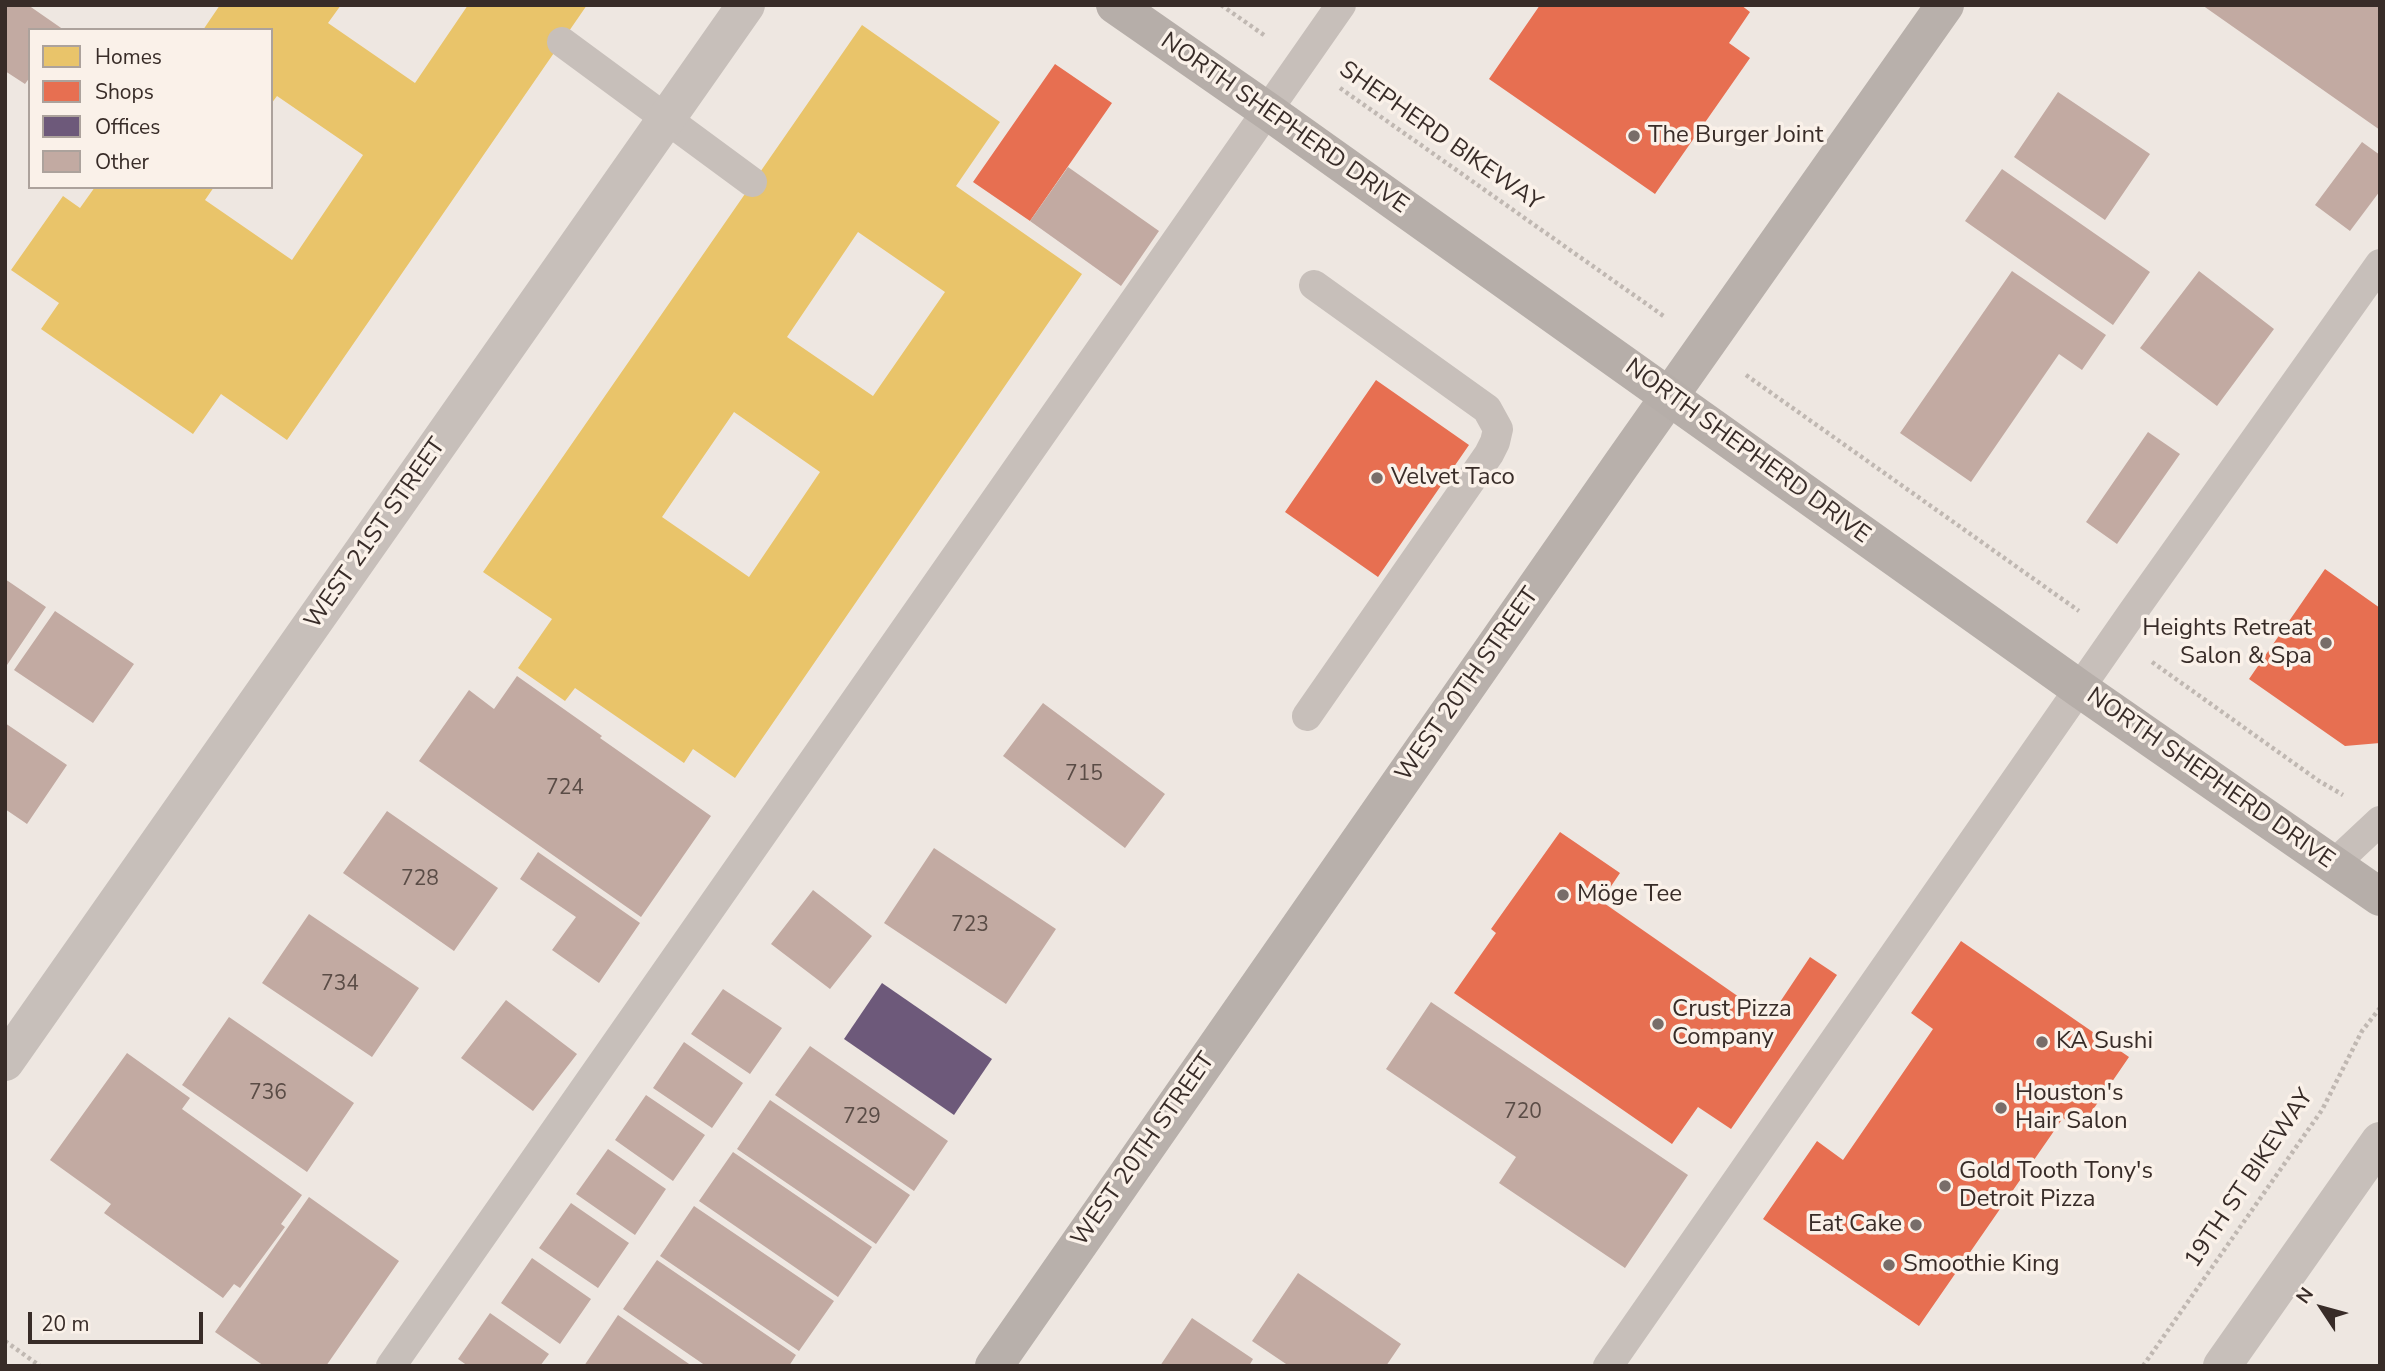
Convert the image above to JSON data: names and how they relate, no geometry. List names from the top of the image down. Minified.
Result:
{"streets":{"main road":["NORTH SHEPHERD DRIVE","WEST 20TH STREET"],"street":["WEST 21ST STREET"],"path":["SHEPHERD BIKEWAY","19TH ST BIKEWAY"]},"crossings":[["NORTH SHEPHERD DRIVE","WEST 20TH STREET"]],"places":["The Burger Joint","Velvet Taco","Heights Retreat Salon & Spa","Möge Tee","Crust Pizza Company","KA Sushi","Houston's Hair Salon","Gold Tooth Tony's Detroit Pizza","Eat Cake","Smoothie King"],"house_numbers":["715","724","728","723","734","736","720","729"],"legend":["Homes","Shops","Offices","Other"],"scale_bar":"20 m","north":"top left"}
